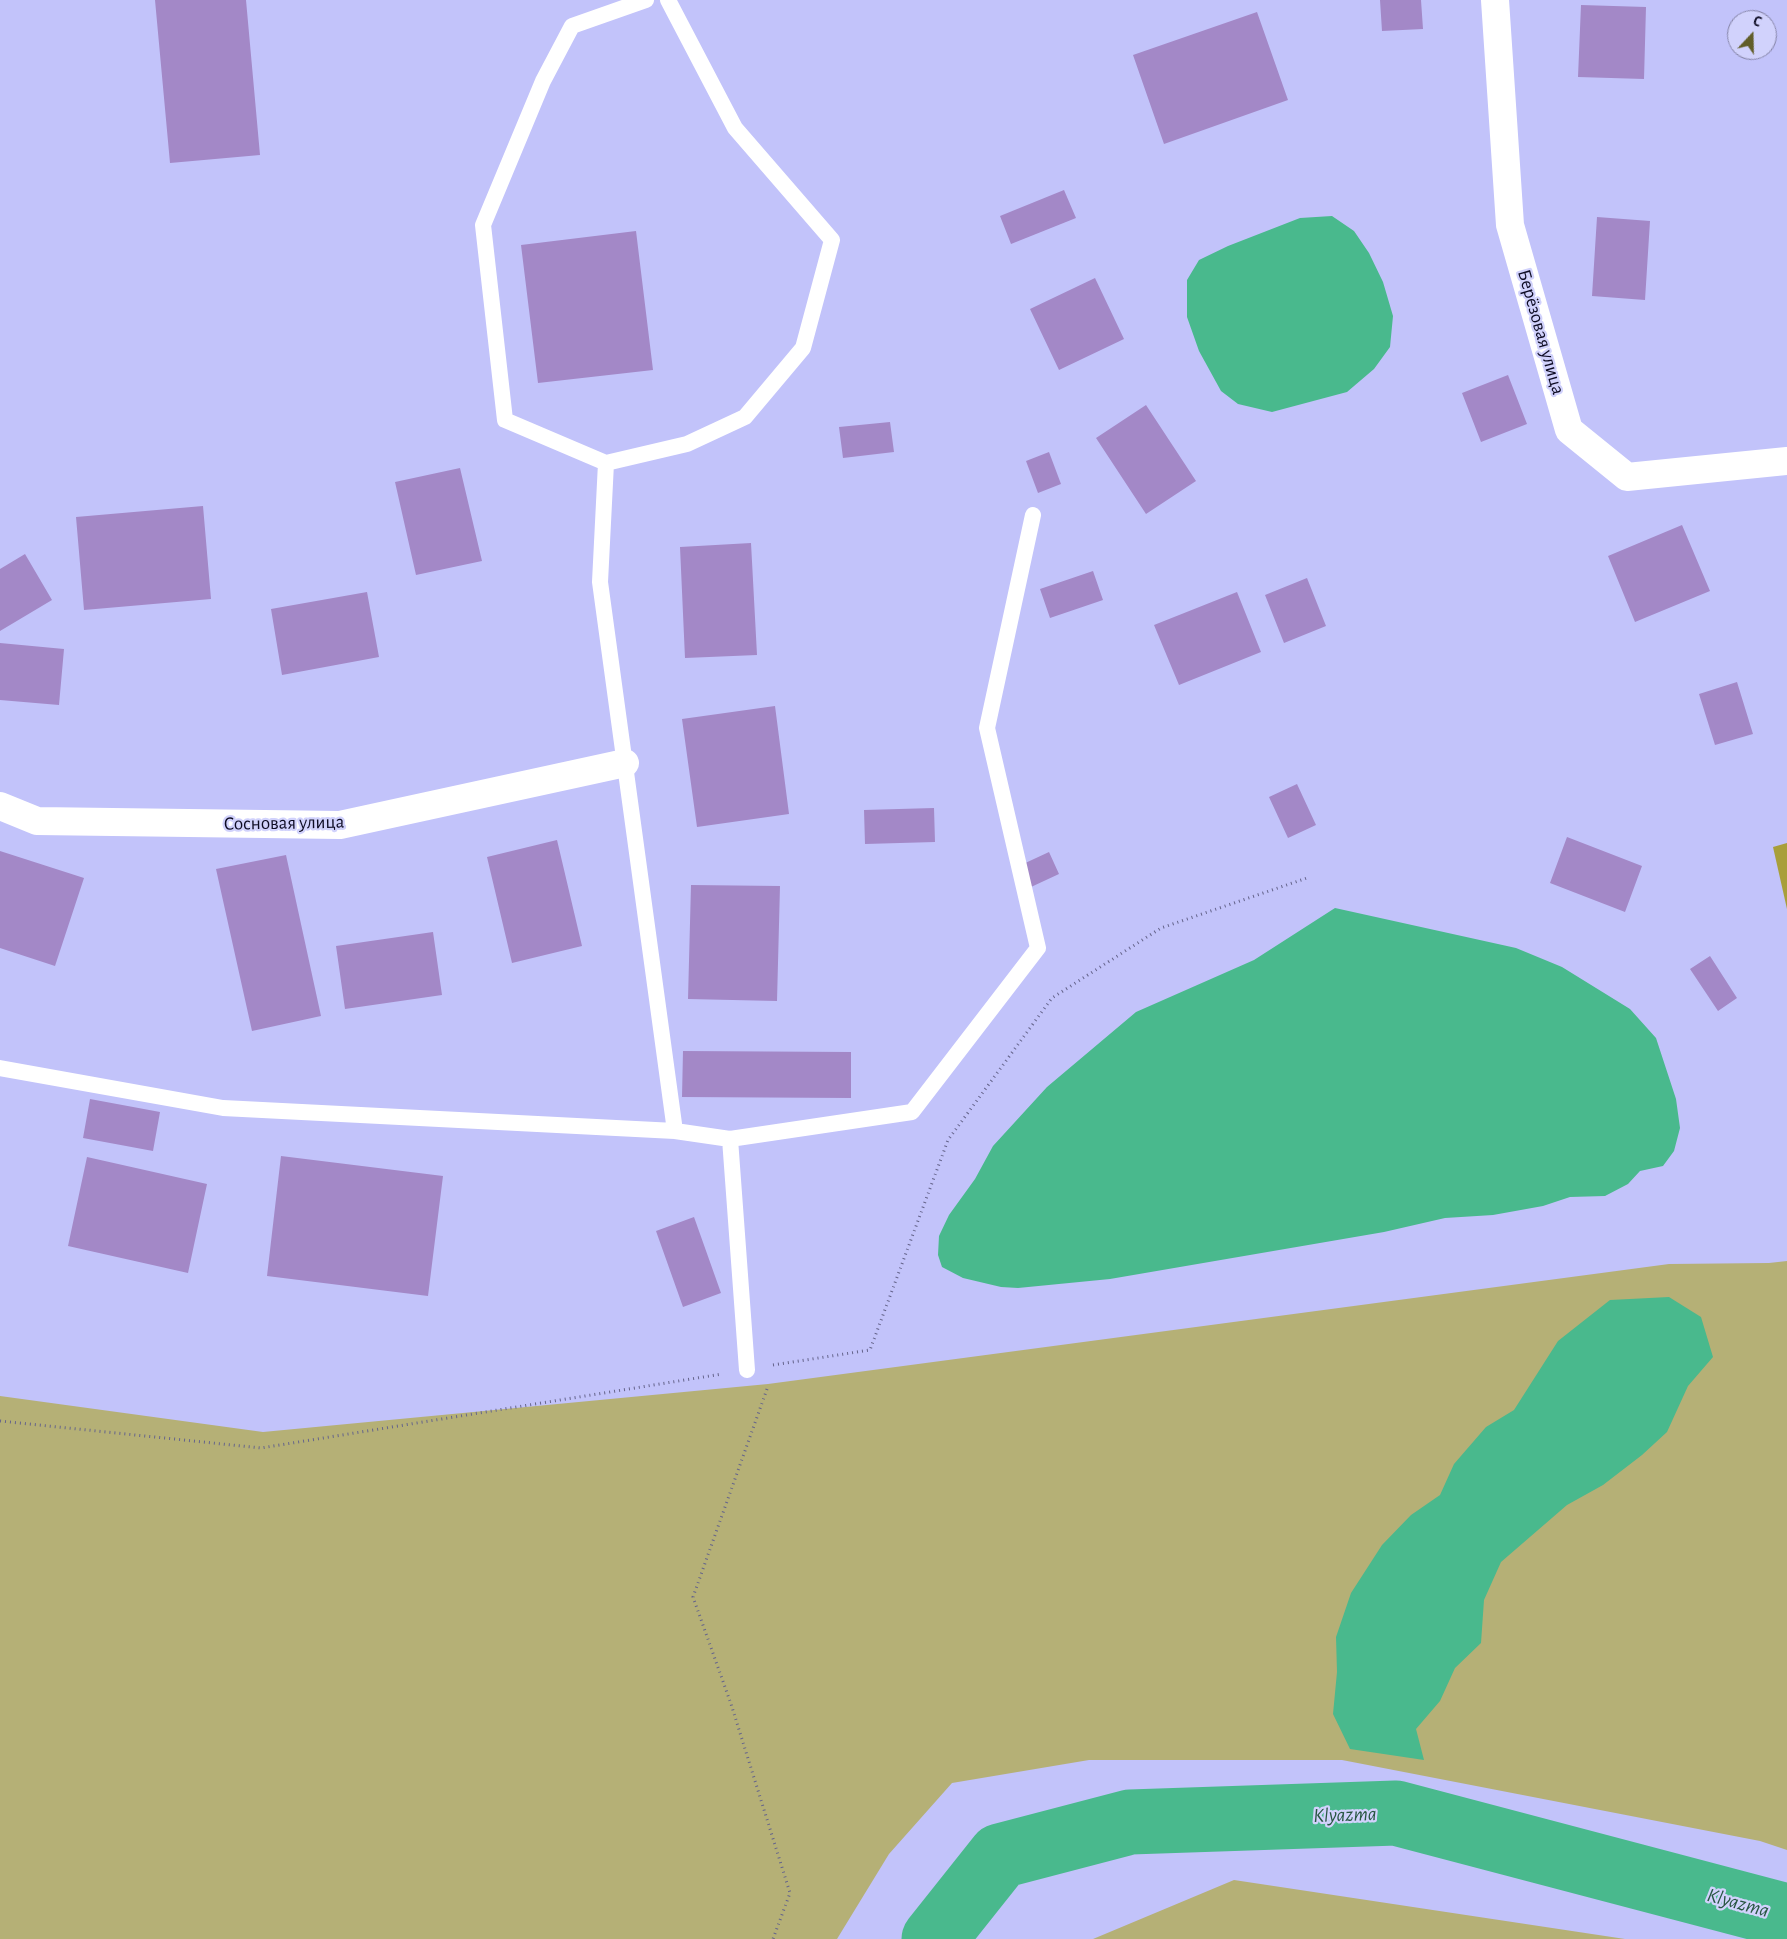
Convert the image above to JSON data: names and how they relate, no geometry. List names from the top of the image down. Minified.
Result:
{"streets":{"street":["Берёзовая улица","Сосновая улица"]},"water":["Klyazma"],"north":"top"}
